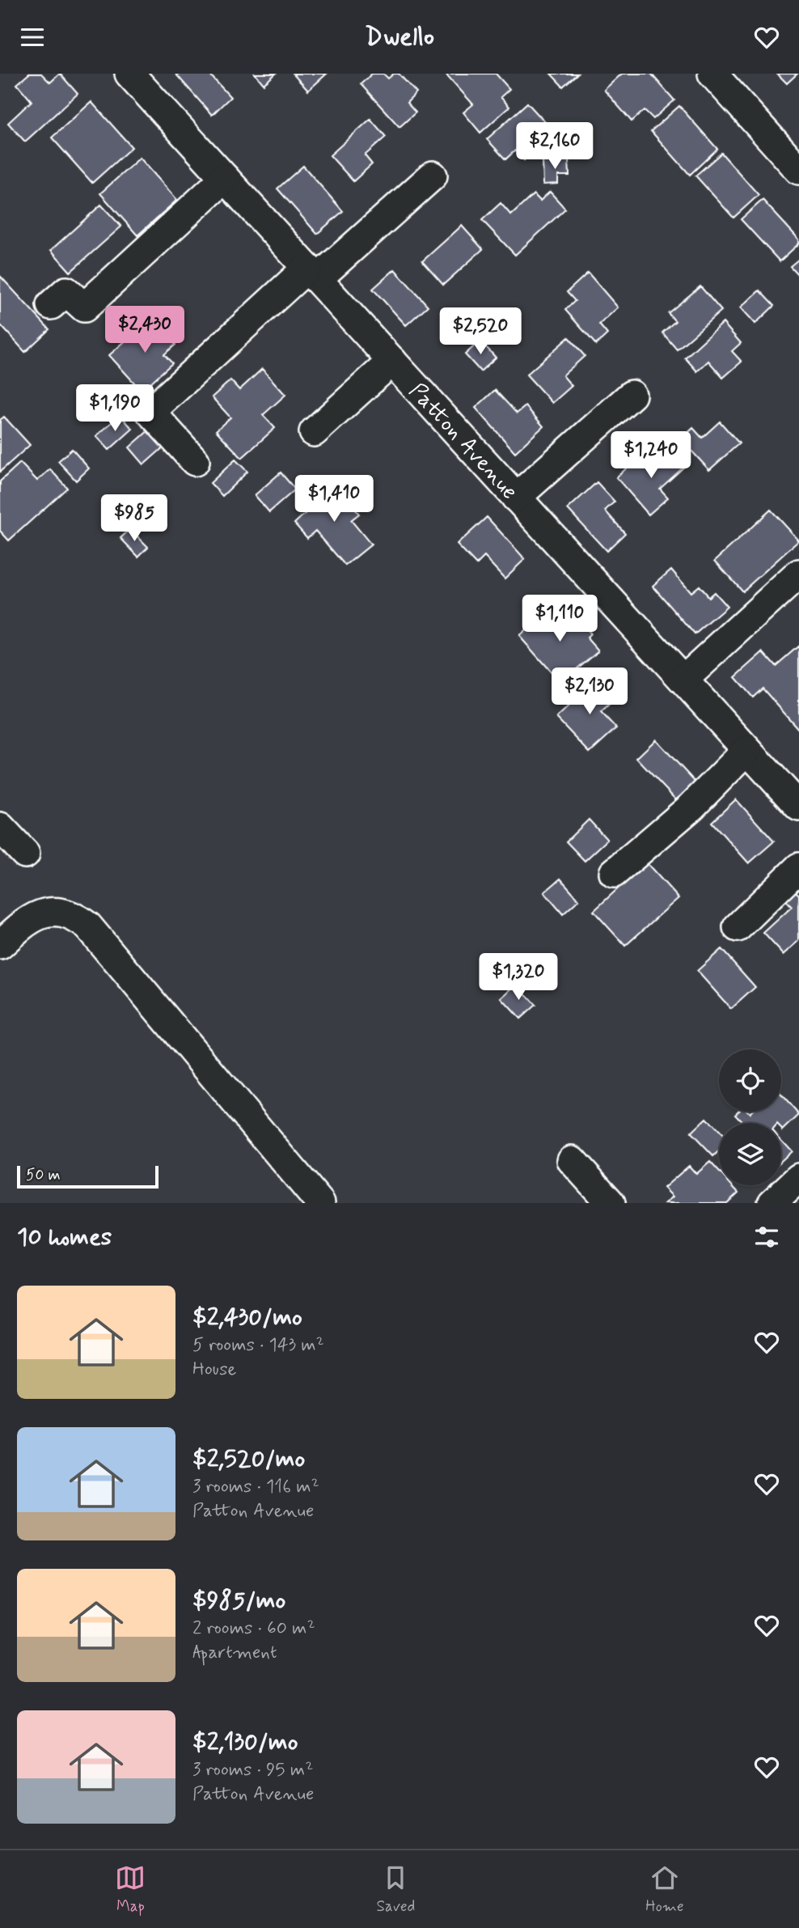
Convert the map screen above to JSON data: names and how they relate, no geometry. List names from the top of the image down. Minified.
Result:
{"streets":{"street":["Patton Avenue"]},"scale_bar":"50 m","page":{"header":"Dwello","price":["$2,160","$2,430","$2,520","$1,190","$1,240","$1,410","$985","$1,110","$2,130","$1,320"],"scale":"50 m","heading":"10 homes","list":[{"name":"$2,430/mo","note":"5 rooms · 143 m² · House"},{"name":"$2,520/mo","note":"3 rooms · 116 m² · Patton Avenue"},{"name":"$985/mo","note":"2 rooms · 60 m² · Apartment"},{"name":"$2,130/mo","note":"3 rooms · 95 m² · Patton Avenue"}],"tabs":["Map","Saved","Home"]}}
